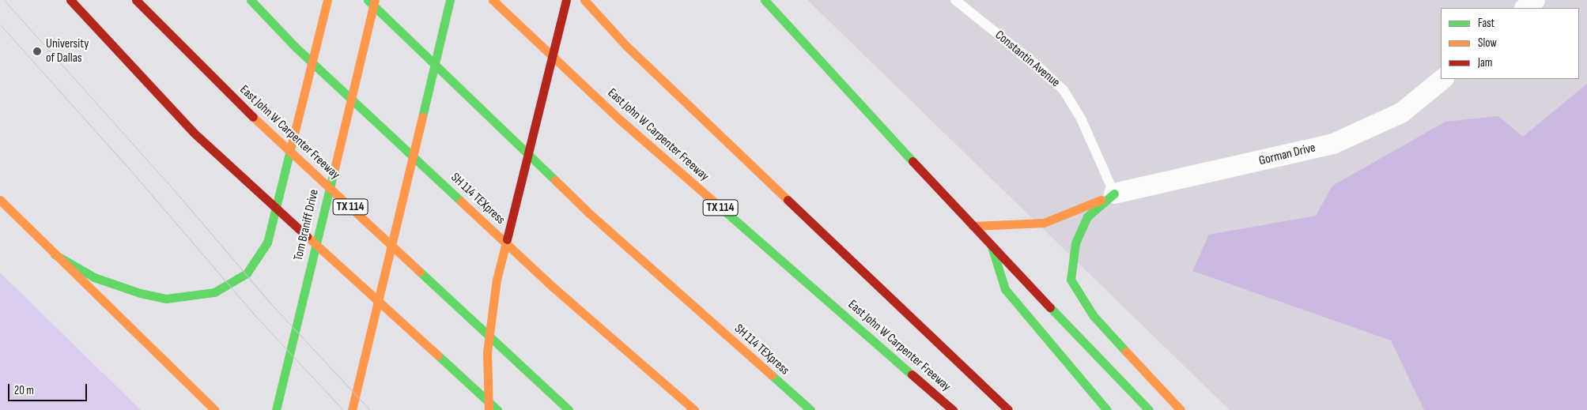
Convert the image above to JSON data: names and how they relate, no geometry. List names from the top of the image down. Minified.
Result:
{"streets":{"main road":["East John W Carpenter Freeway","SH 114 TEXpress","TX 114","Tom Braniff Drive"],"street":["Gorman Drive"],"lane":["Constantin Avenue"]},"crossings":[["Constantin Avenue","Gorman Drive"]],"places":["University of Dallas"],"legend":["Fast","Slow","Jam"],"scale_bar":"20 m"}
